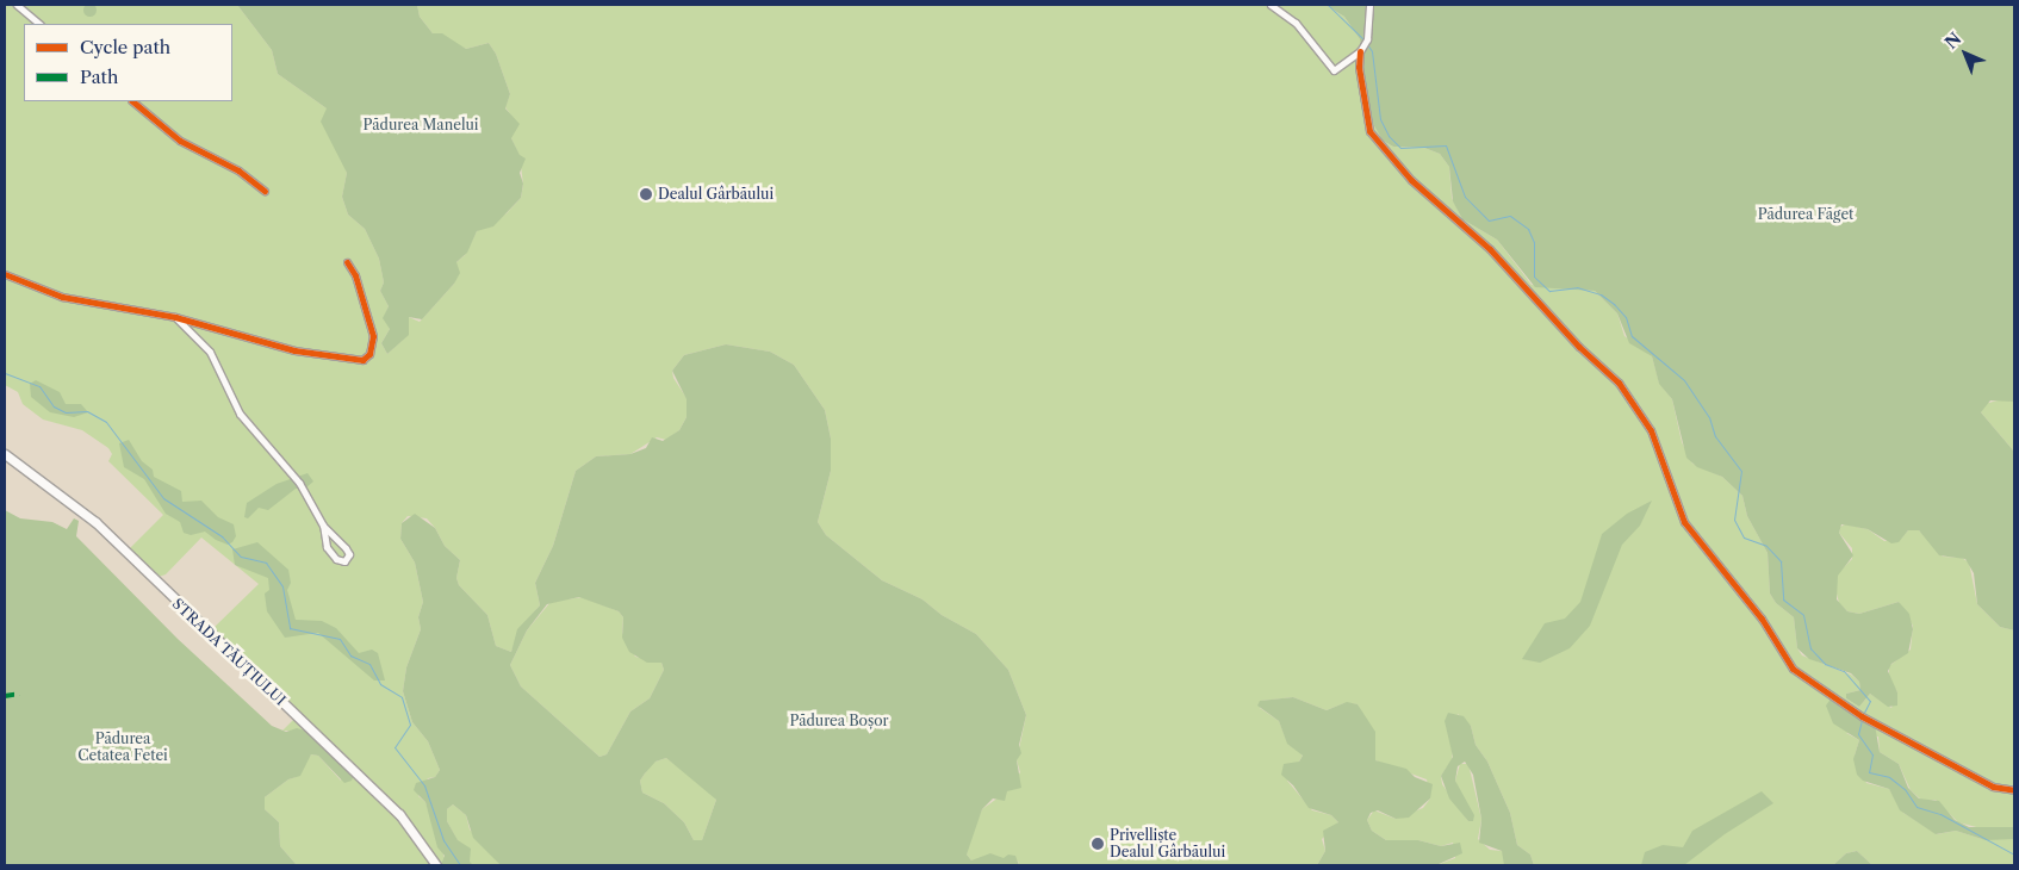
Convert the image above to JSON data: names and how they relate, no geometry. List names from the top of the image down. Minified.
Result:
{"streets":{"main road":["STRADA TĂUȚIULUI"]},"parks":["Pădurea Manelui","Pădurea Făget","Pădurea Boșor","Pădurea Cetatea Fetei"],"places":["Dealul Gârbăului","Privelliște Dealul Gârbăului"],"legend":["Cycle path","Path"],"north":"top left"}
